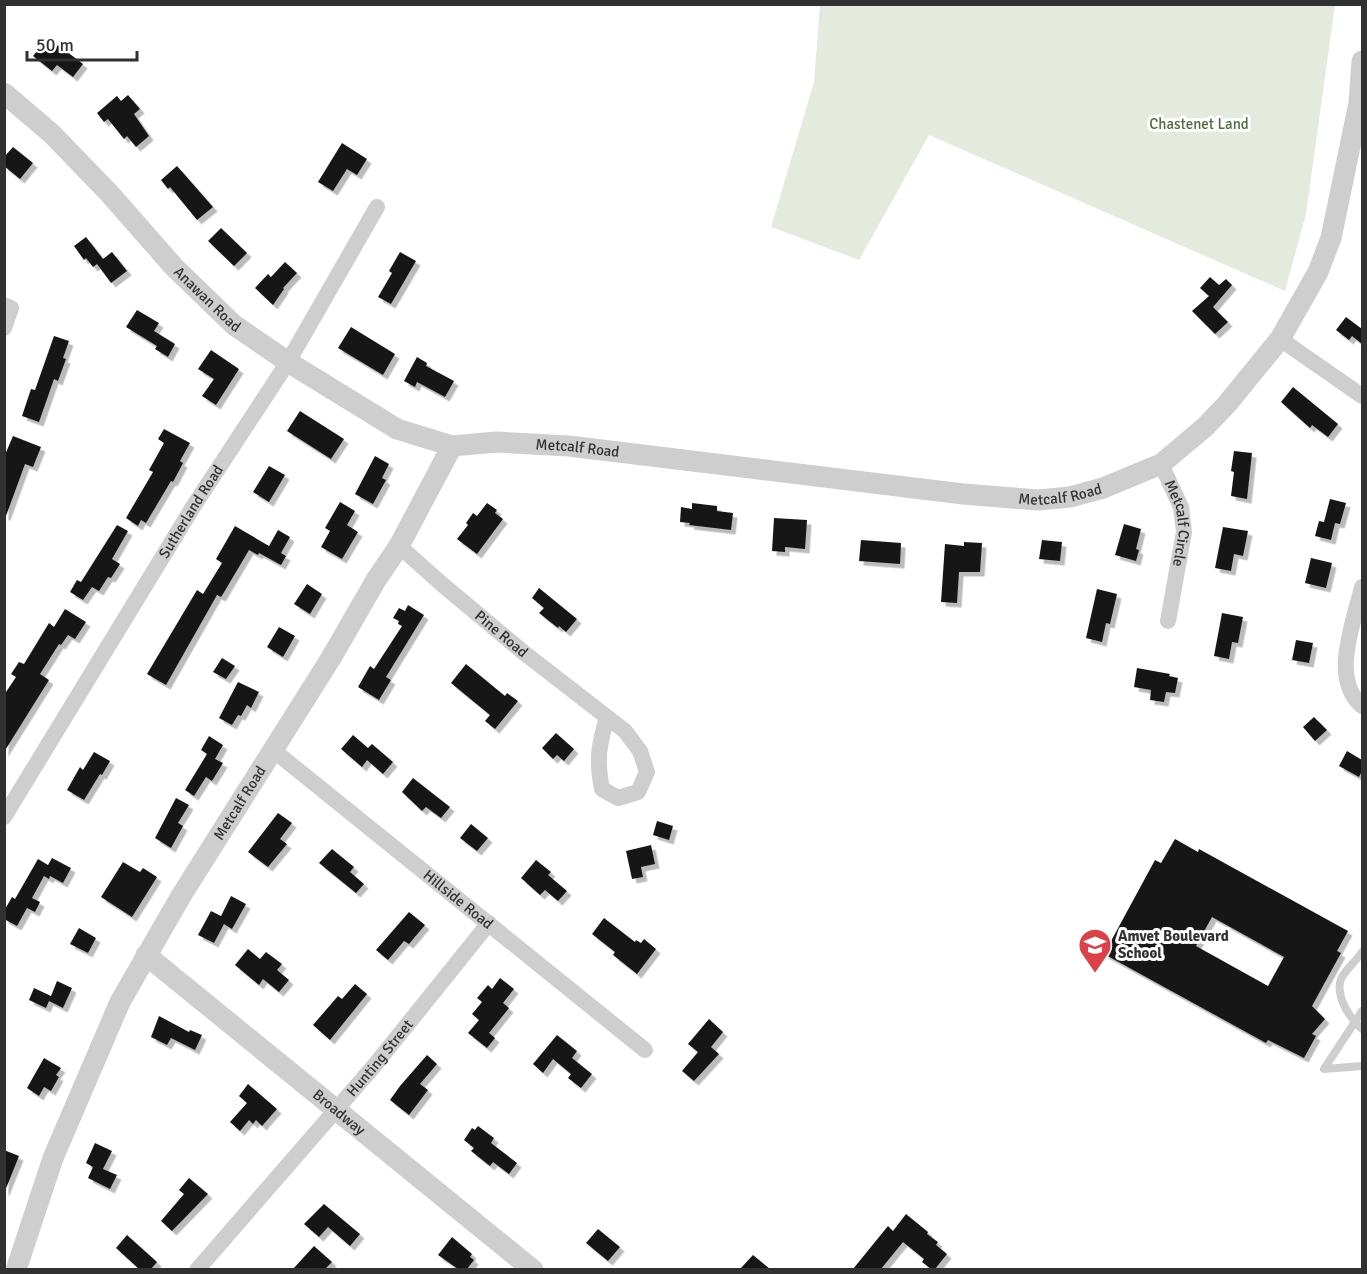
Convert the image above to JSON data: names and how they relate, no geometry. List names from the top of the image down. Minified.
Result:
{"streets":{"street":["Anawan Road","Metcalf Road","Sutherland Road","Metcalf Circle","Pine Road","Hillside Road","Hunting Street","Broadway"]},"crossings":[["Anawan Road","Metcalf Road"],["Anawan Road","Sutherland Road"],["Metcalf Road","Metcalf Circle"],["Metcalf Road","Pine Road"],["Metcalf Road","Hillside Road"],["Metcalf Road","Broadway"],["Hillside Road","Hunting Street"],["Hunting Street","Broadway"]],"parks":["Chastenet Land"],"places":{"school or university":["Amvet Boulevard School"]},"scale_bar":"50 m"}
